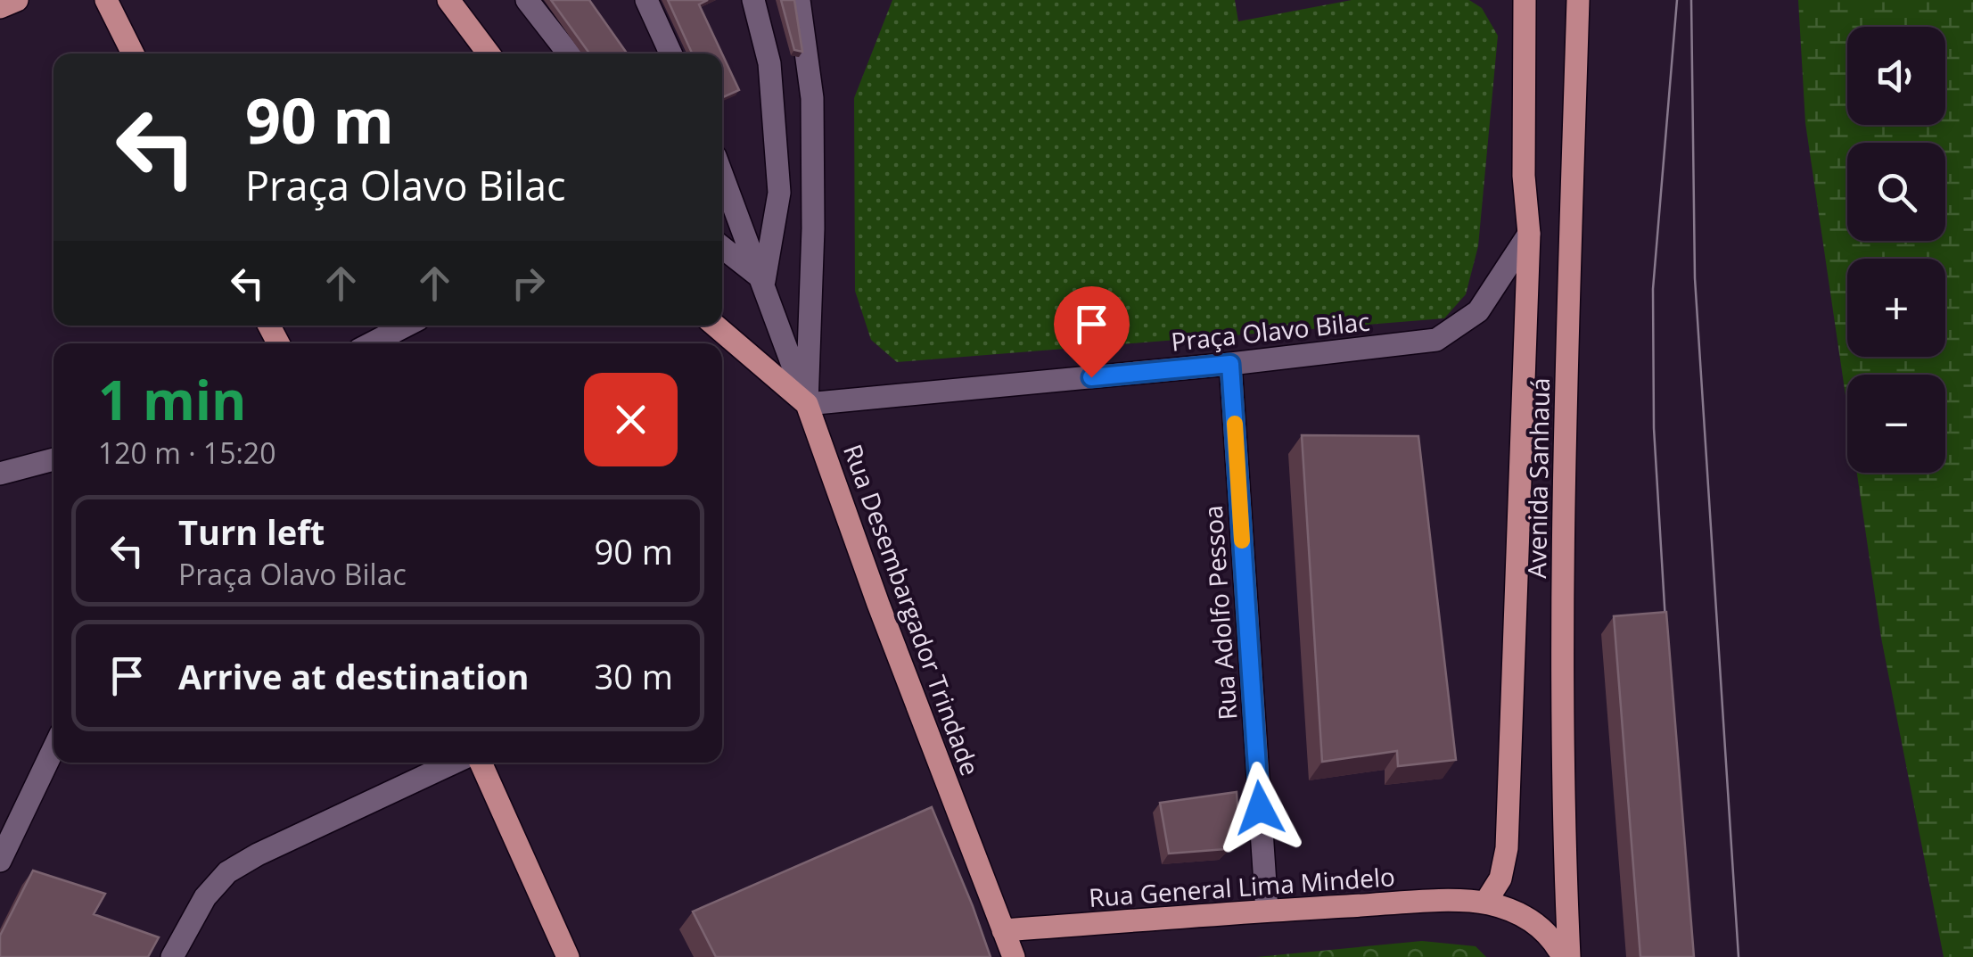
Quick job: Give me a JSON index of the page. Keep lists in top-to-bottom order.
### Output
{
  "streets": {
    "main road": ["Avenida Sanhauá", "Rua Desembargador Trindade", "Rua General Lima Mindelo"],
    "street": ["Praça Olavo Bilac", "Rua Adolfo Pessoa"]
  },
  "crossings": [
    ["Praça Olavo Bilac", "Avenida Sanhauá"],
    ["Praça Olavo Bilac", "Rua Desembargador Trindade"],
    ["Praça Olavo Bilac", "Rua Adolfo Pessoa"],
    ["Avenida Sanhauá", "Rua General Lima Mindelo"],
    ["Rua Desembargador Trindade", "Rua General Lima Mindelo"],
    ["Rua Adolfo Pessoa", "Rua General Lima Mindelo"]
  ],
  "page": {
    "map_buttons": ["+", "−"],
    "turn": ["90 m", "Praça Olavo Bilac"],
    "heading": ["1 min", "120 m · 15:20"],
    "list": [
      {
        "name": "Turn left",
        "note": "Praça Olavo Bilac",
        "value": "90 m"
      },
      {
        "name": "Arrive at destination",
        "value": "30 m"
      }
    ]
  }
}
